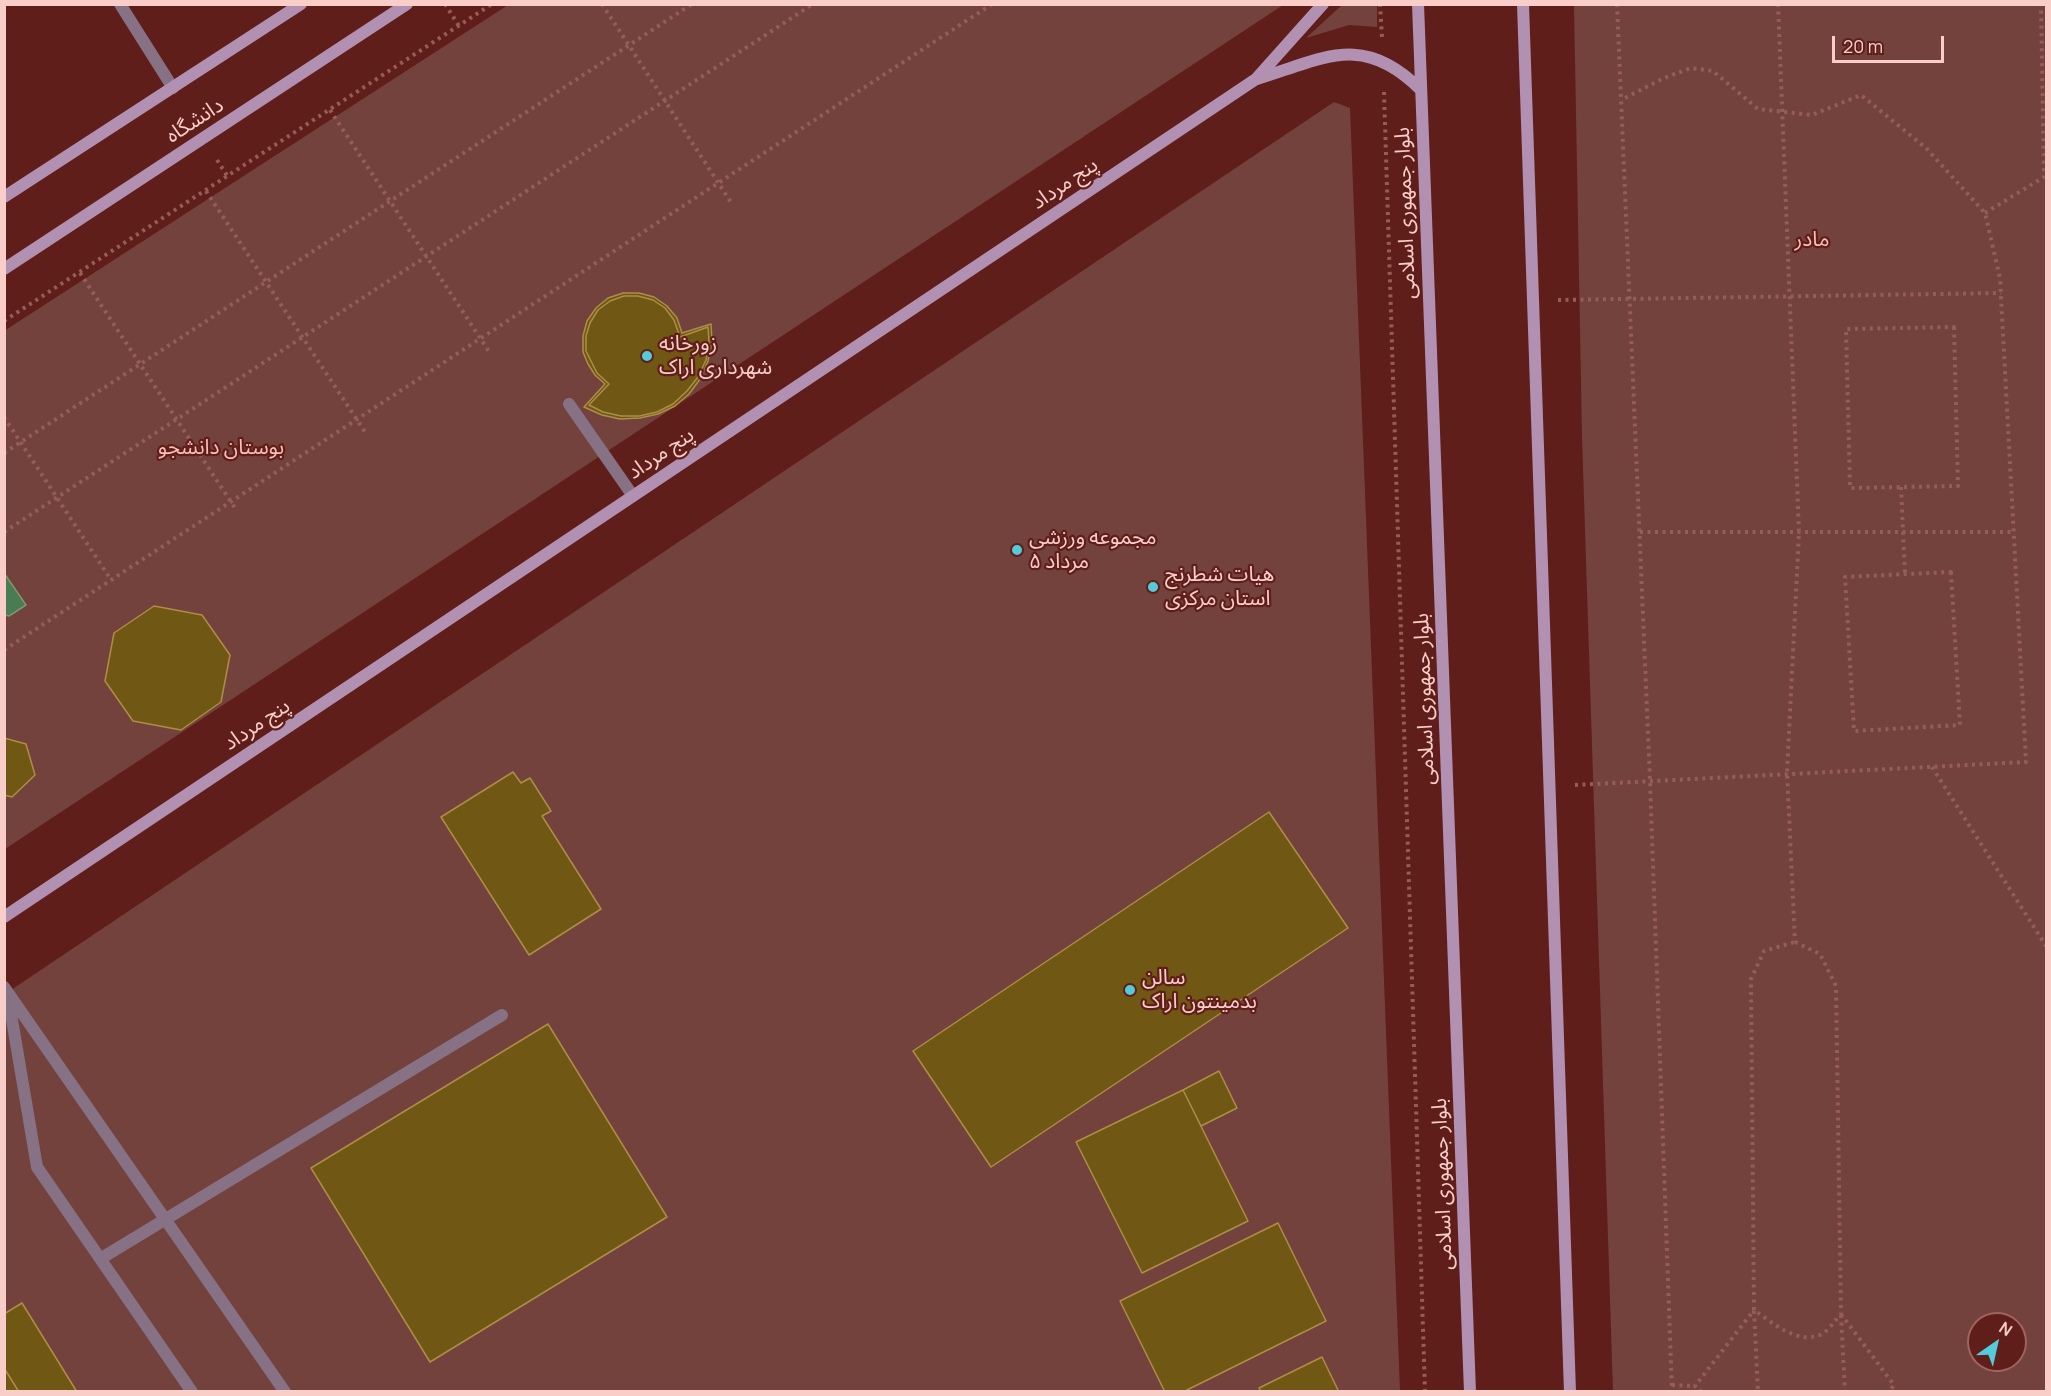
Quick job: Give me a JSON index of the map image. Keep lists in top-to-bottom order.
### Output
{
  "streets": {
    "main road": ["دانشگاه", "پنج مرداد", "بلوار جمهوری اسلامی"]
  },
  "parks": ["مادر", "بوستان دانشجو"],
  "places": [
    "زورخانه شهرداری اراک",
    "مجموعه ورزشی ۵ مرداد",
    "هیات شطرنج استان مرکزی",
    "سالن بدمینتون اراک"
  ],
  "scale_bar": "20 m",
  "north": "top right"
}
